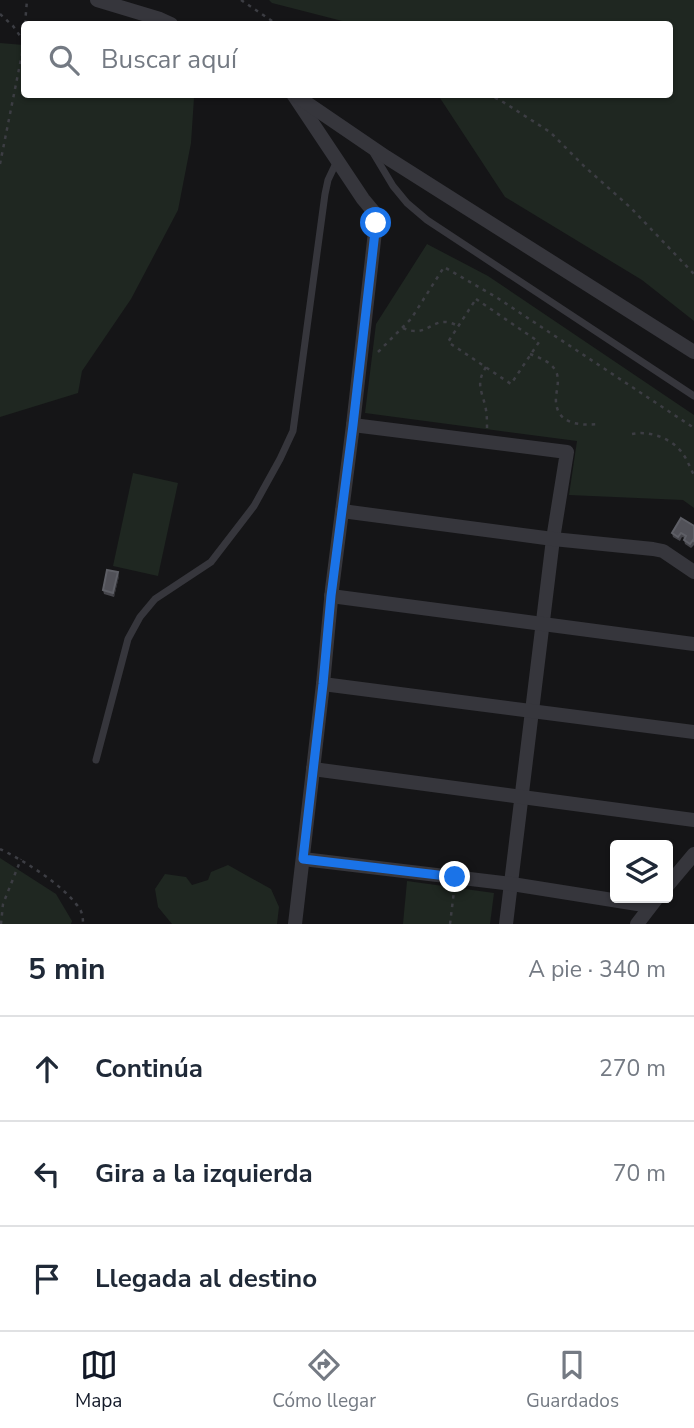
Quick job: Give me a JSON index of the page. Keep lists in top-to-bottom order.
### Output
{
  "page": {
    "search": "Buscar aquí",
    "heading": ["5 min", "A pie · 340 m"],
    "list": [
      ["Continúa", "270 m"],
      ["Gira a la izquierda", "70 m"],
      "Llegada al destino"
    ],
    "nav": ["Mapa", "Cómo llegar", "Guardados"]
  }
}
